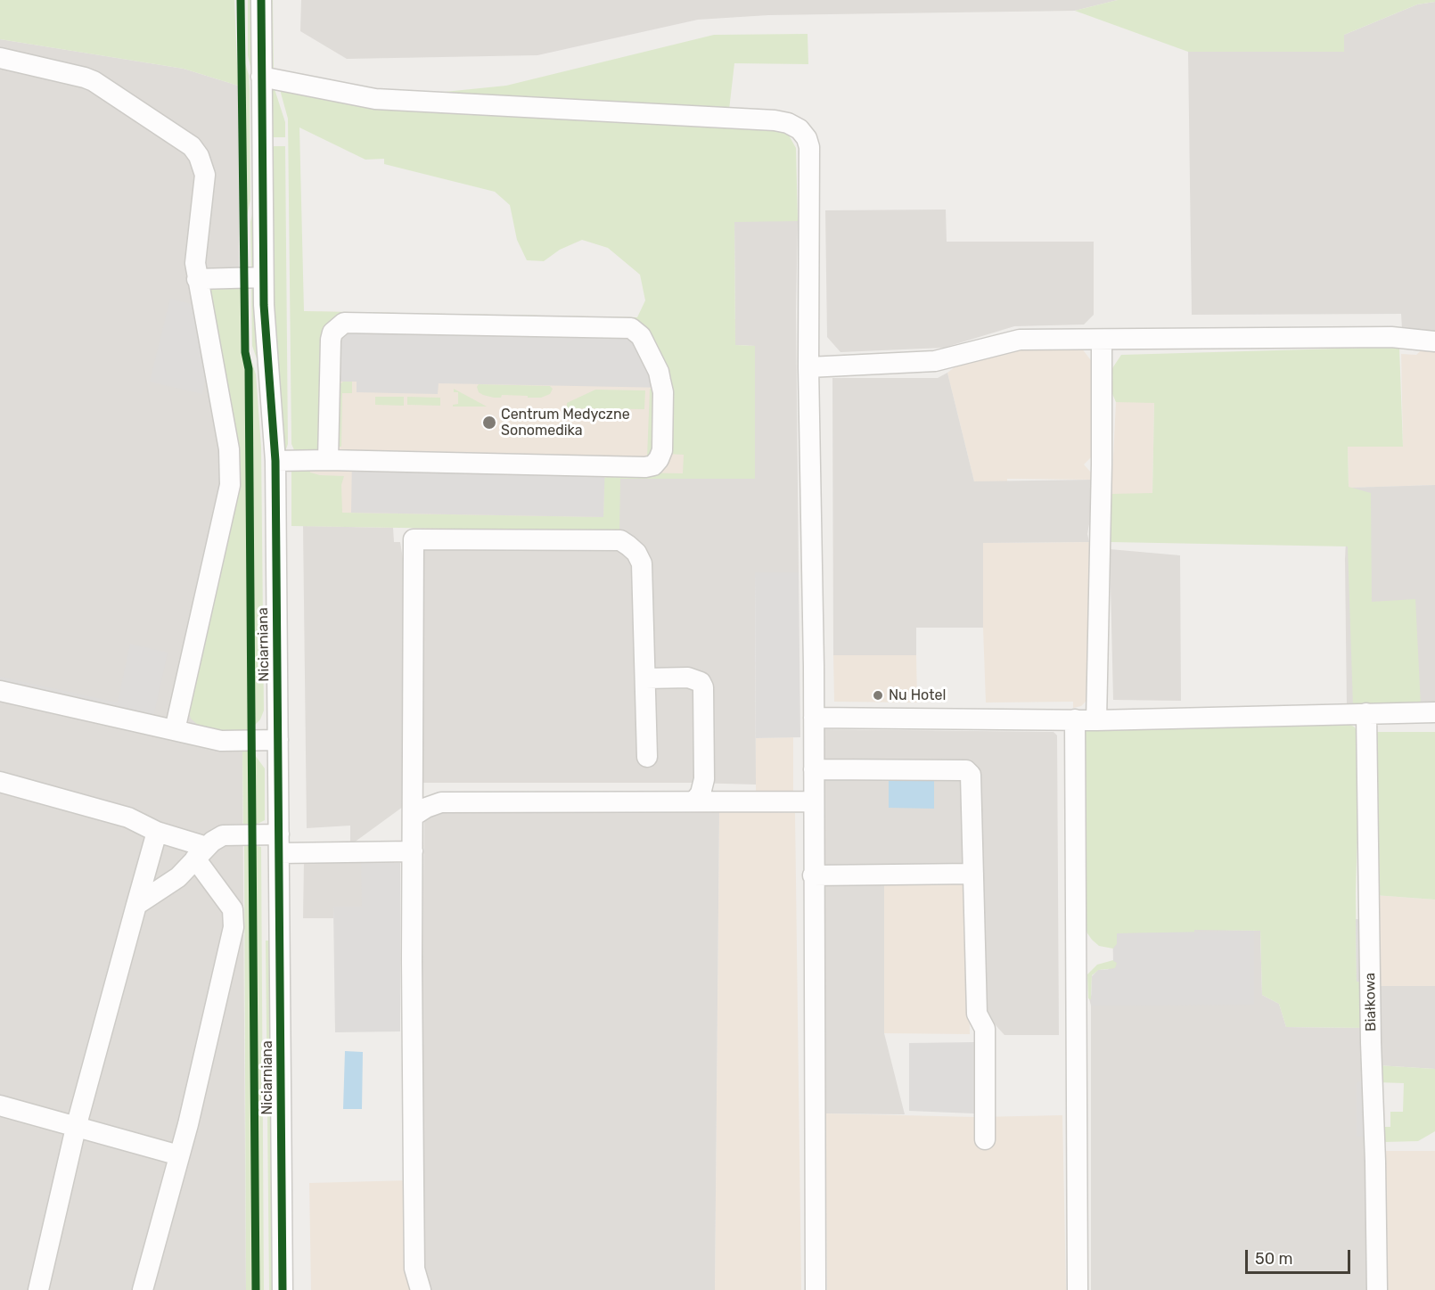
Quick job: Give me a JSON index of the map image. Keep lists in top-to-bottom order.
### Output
{
  "streets": {
    "street": ["Niciarniana", "Białkowa"]
  },
  "places": ["Centrum Medyczne Sonomedika", "Nu Hotel"],
  "scale_bar": "50 m"
}
